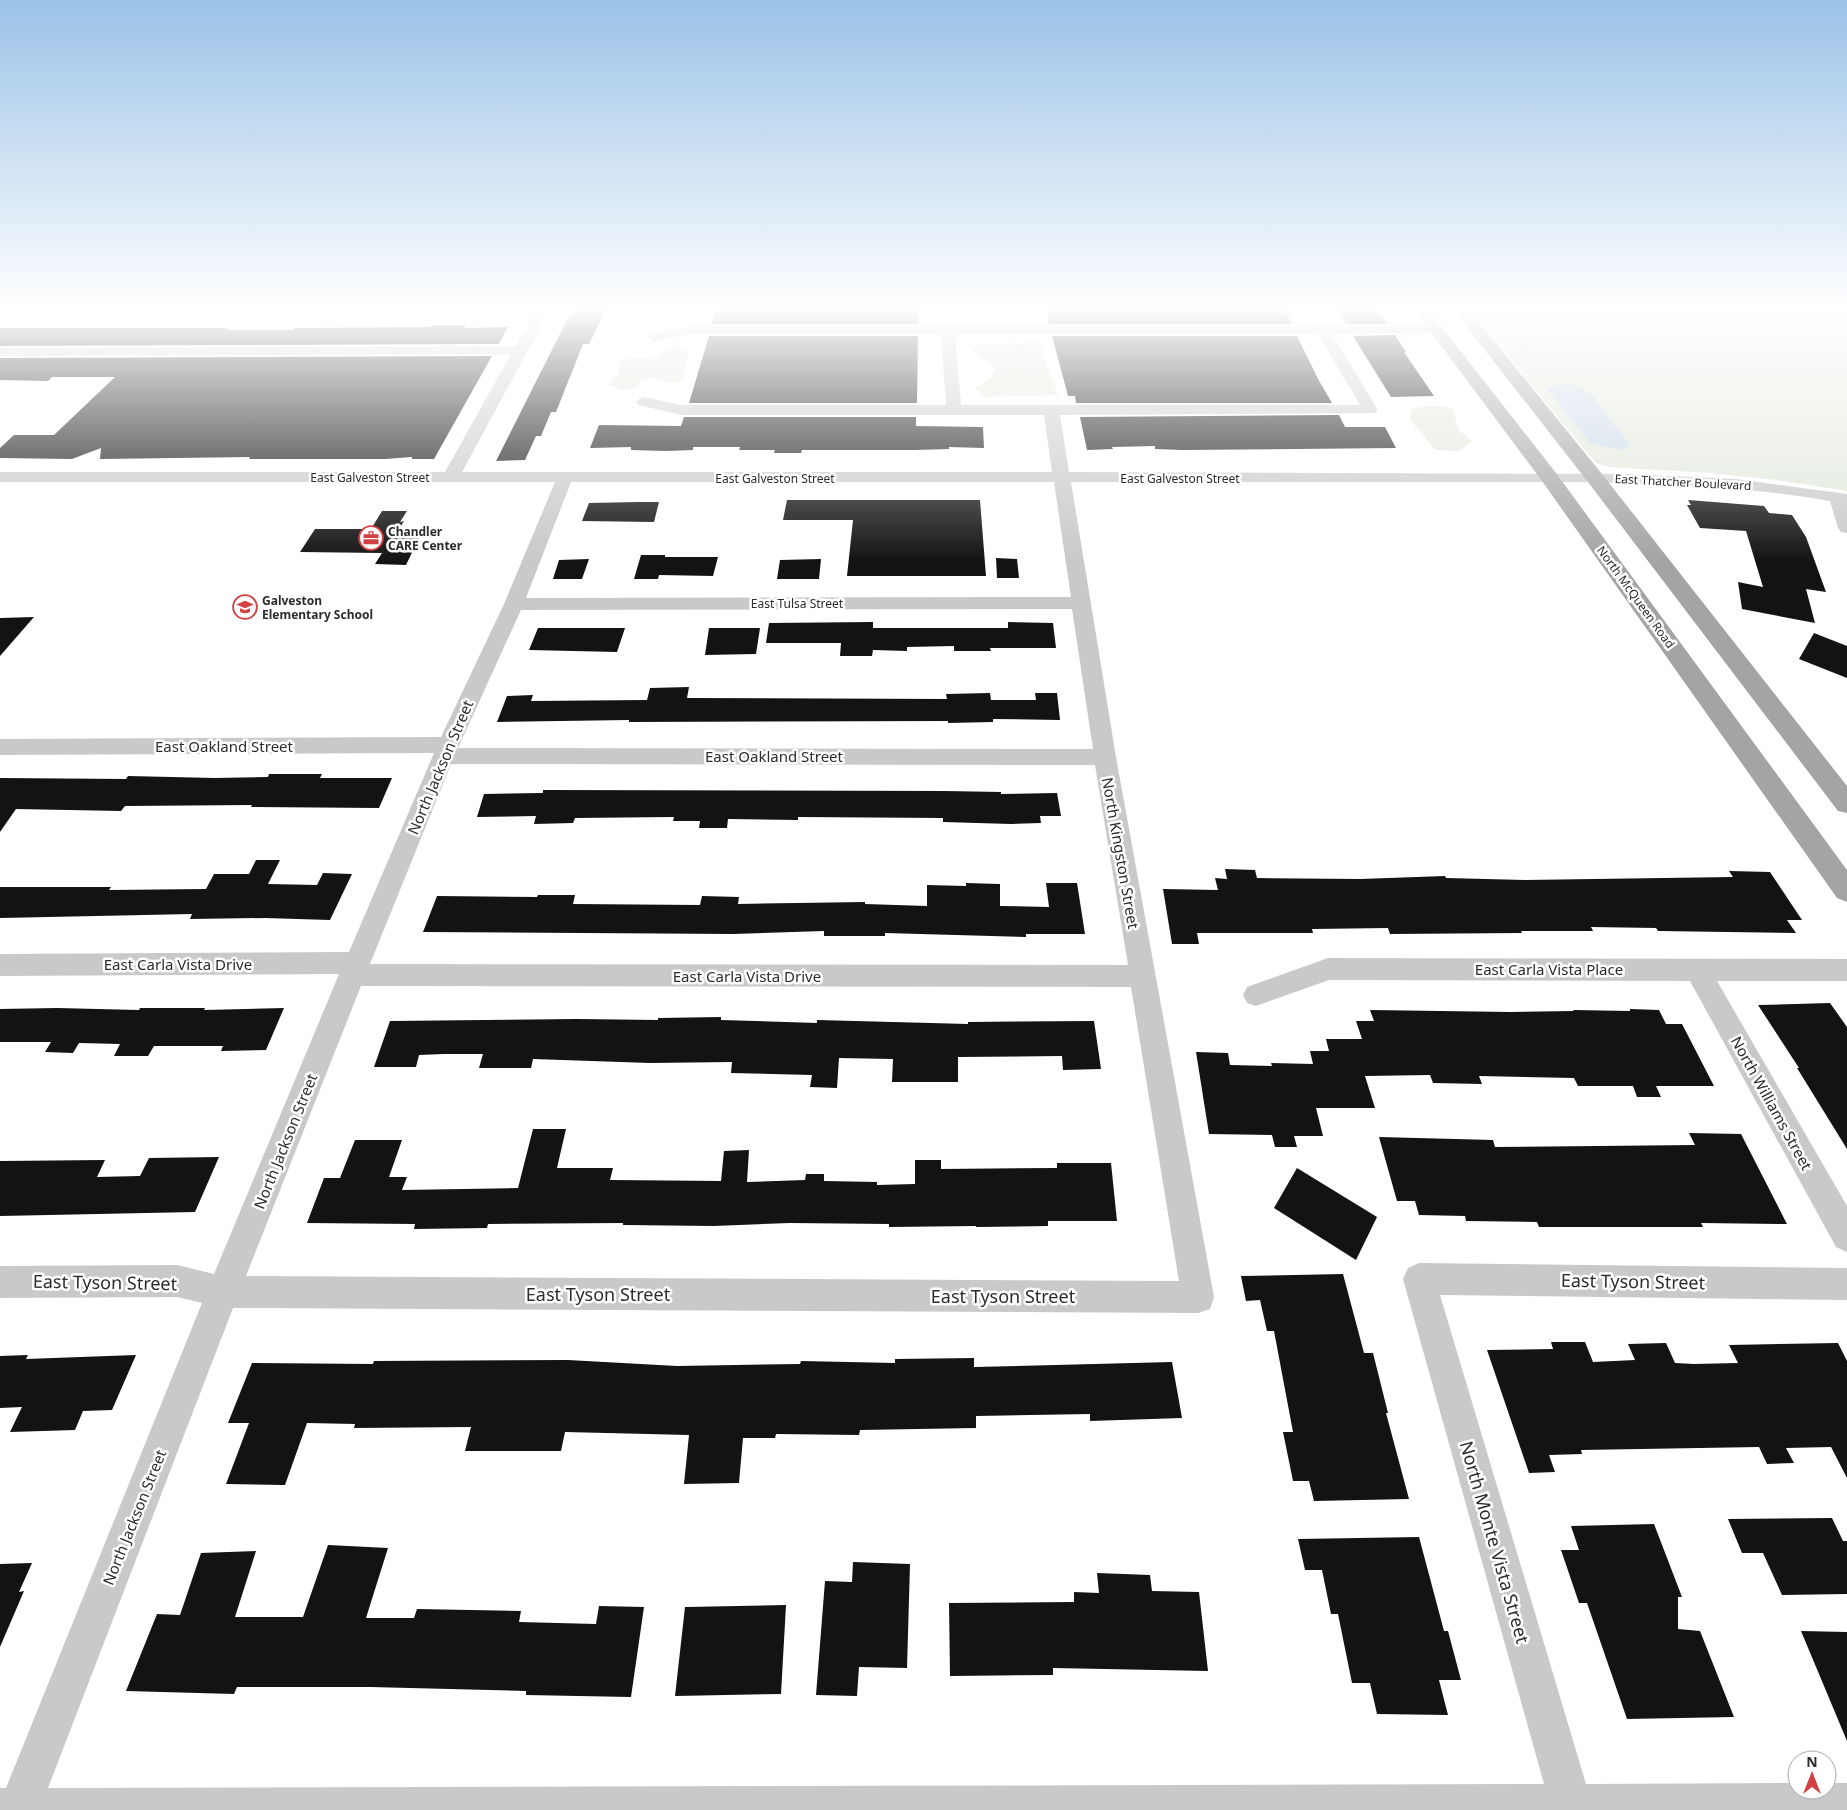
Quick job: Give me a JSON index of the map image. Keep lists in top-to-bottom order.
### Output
{
  "streets": {
    "main road": ["North McQueen Road"],
    "street": [
      "East Galveston Street",
      "East Thatcher Boulevard",
      "East Tulsa Street",
      "East Oakland Street",
      "North Jackson Street",
      "North Kingston Street",
      "East Carla Vista Drive",
      "East Carla Vista Place",
      "North Williams Street",
      "East Tyson Street",
      "North Monte Vista Street"
    ]
  },
  "crossings": [
    ["East Galveston Street", "East Thatcher Boulevard"],
    ["East Galveston Street", "North McQueen Road"],
    ["East Galveston Street", "North Jackson Street"],
    ["East Galveston Street", "North Kingston Street"],
    ["East Thatcher Boulevard", "North McQueen Road"],
    ["East Tulsa Street", "North Jackson Street"],
    ["East Tulsa Street", "North Kingston Street"],
    ["East Oakland Street", "North Jackson Street"],
    ["East Oakland Street", "North Kingston Street"],
    ["North Jackson Street", "East Carla Vista Drive"],
    ["North Jackson Street", "East Tyson Street"],
    ["North Kingston Street", "East Carla Vista Drive"],
    ["North Kingston Street", "East Tyson Street"],
    ["East Carla Vista Place", "North Williams Street"],
    ["East Tyson Street", "North Monte Vista Street"]
  ],
  "places": {
    "office": ["Chandler CARE Center"],
    "school or university": ["Galveston Elementary School"]
  },
  "north": "top"
}
